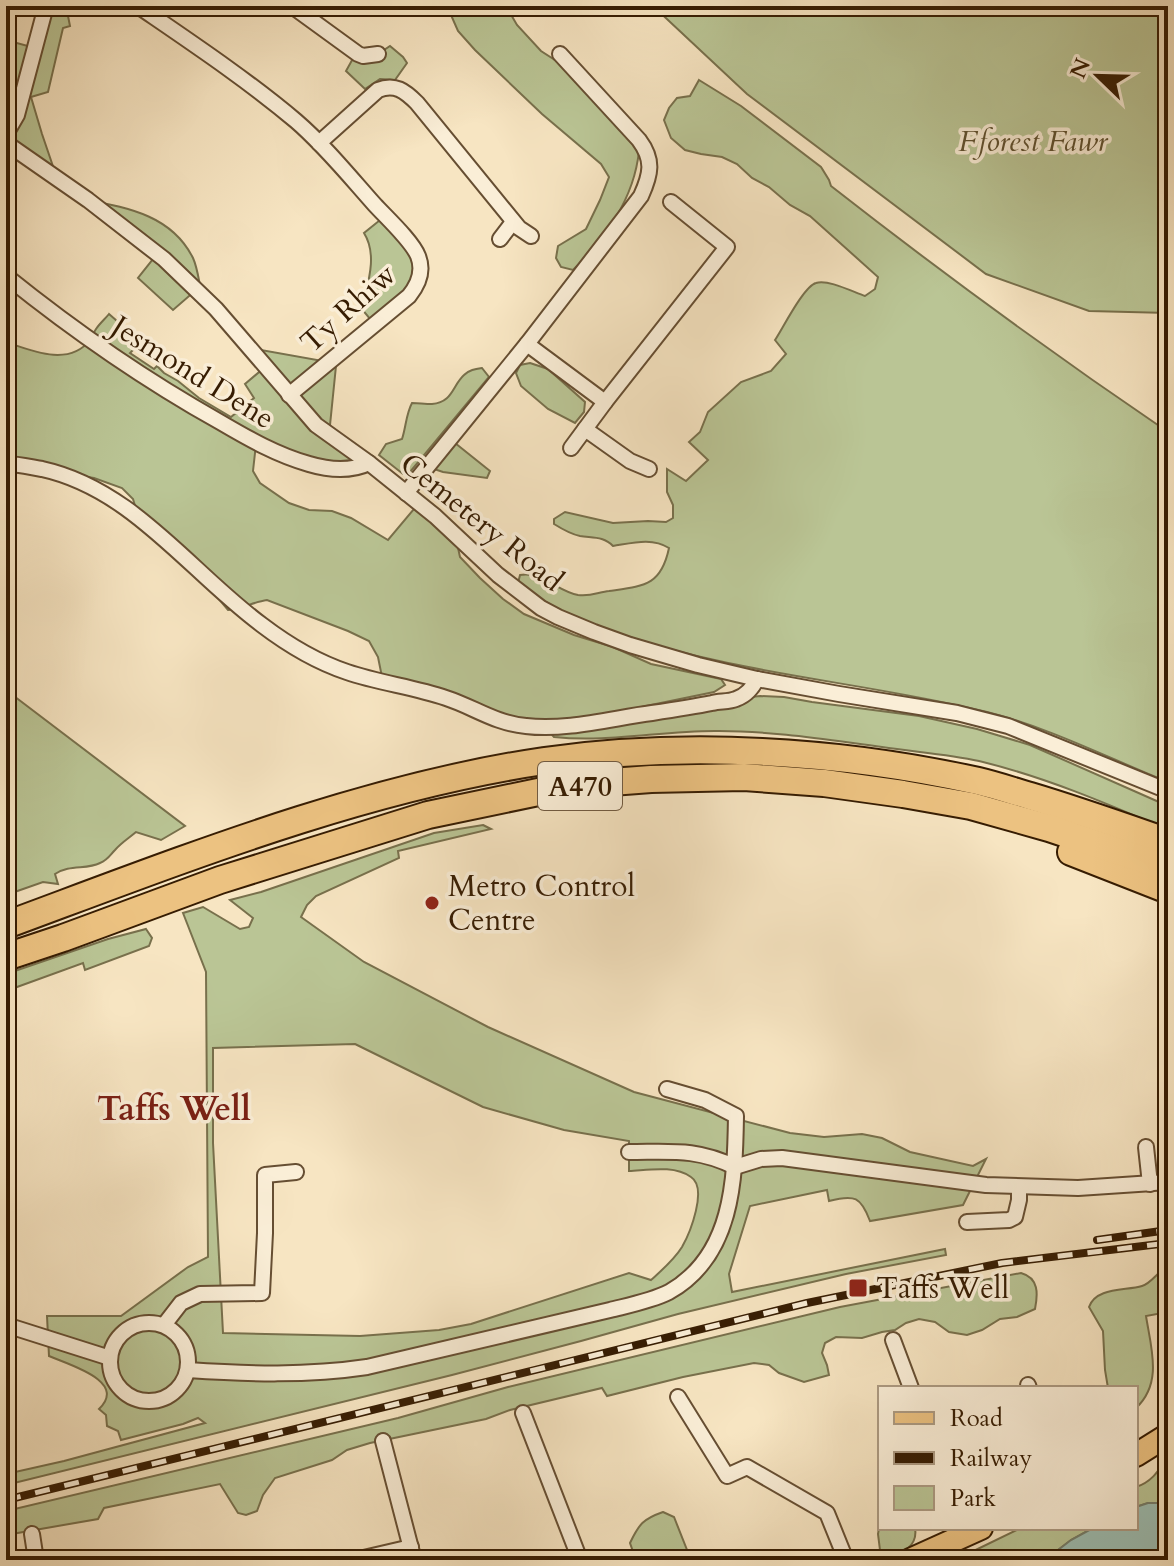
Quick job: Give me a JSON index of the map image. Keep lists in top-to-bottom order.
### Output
{
  "streets": {
    "highway": ["A470"],
    "street": ["Ty Rhiw", "Jesmond Dene", "Cemetery Road"]
  },
  "crossings": [
    ["Ty Rhiw", "Cemetery Road"],
    ["Jesmond Dene", "Cemetery Road"]
  ],
  "districts": ["Taffs Well"],
  "parks": ["Fforest Fawr"],
  "places": {
    "other": ["Metro Control Centre"],
    "transit": ["Taffs Well"]
  },
  "legend": ["Road", "Railway", "Park"],
  "north": "top left"
}
